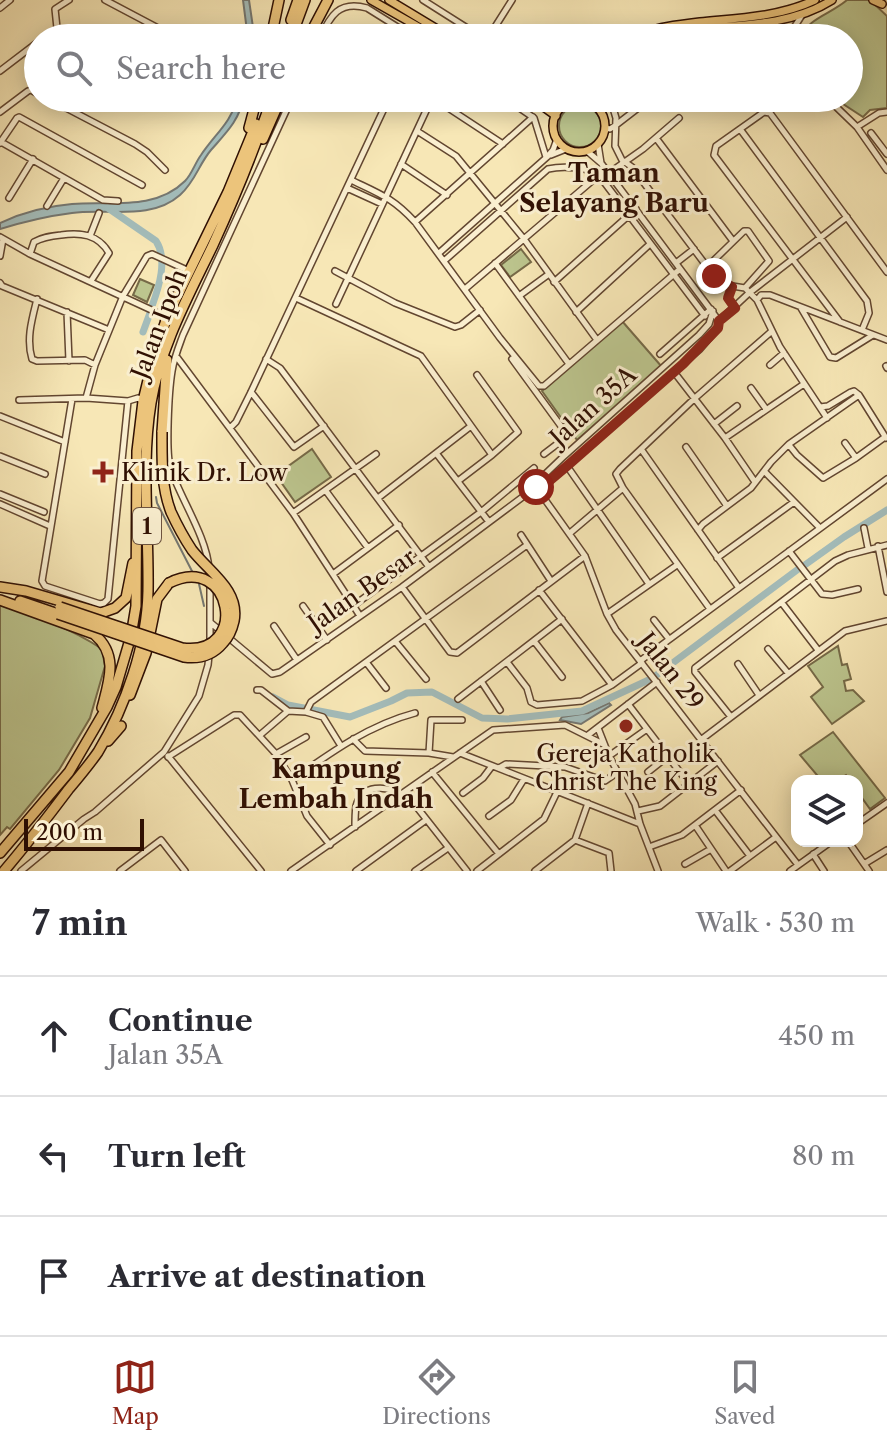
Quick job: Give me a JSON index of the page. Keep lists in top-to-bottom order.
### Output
{
  "streets": {
    "highway": ["Jalan Ipoh", "1"],
    "street": ["Jalan 35A", "Jalan Besar", "Jalan 29"]
  },
  "crossings": [
    ["Jalan 35A", "Jalan Besar"],
    ["Jalan 35A", "Jalan 29"],
    ["Jalan Besar", "Jalan 29"]
  ],
  "districts": ["Taman Selayang Baru", "Kampung Lembah Indah"],
  "places": {
    "health": ["Klinik Dr. Low"],
    "other": ["Gereja Katholik Christ The King"]
  },
  "scale_bar": "200 m",
  "page": {
    "search": "Search here",
    "scale": "200 m",
    "heading": ["7 min", "Walk · 530 m"],
    "list": [
      ["Continue", "Jalan 35A", "450 m"],
      ["Turn left", "80 m"],
      "Arrive at destination"
    ],
    "nav": ["Map", "Directions", "Saved"]
  }
}
